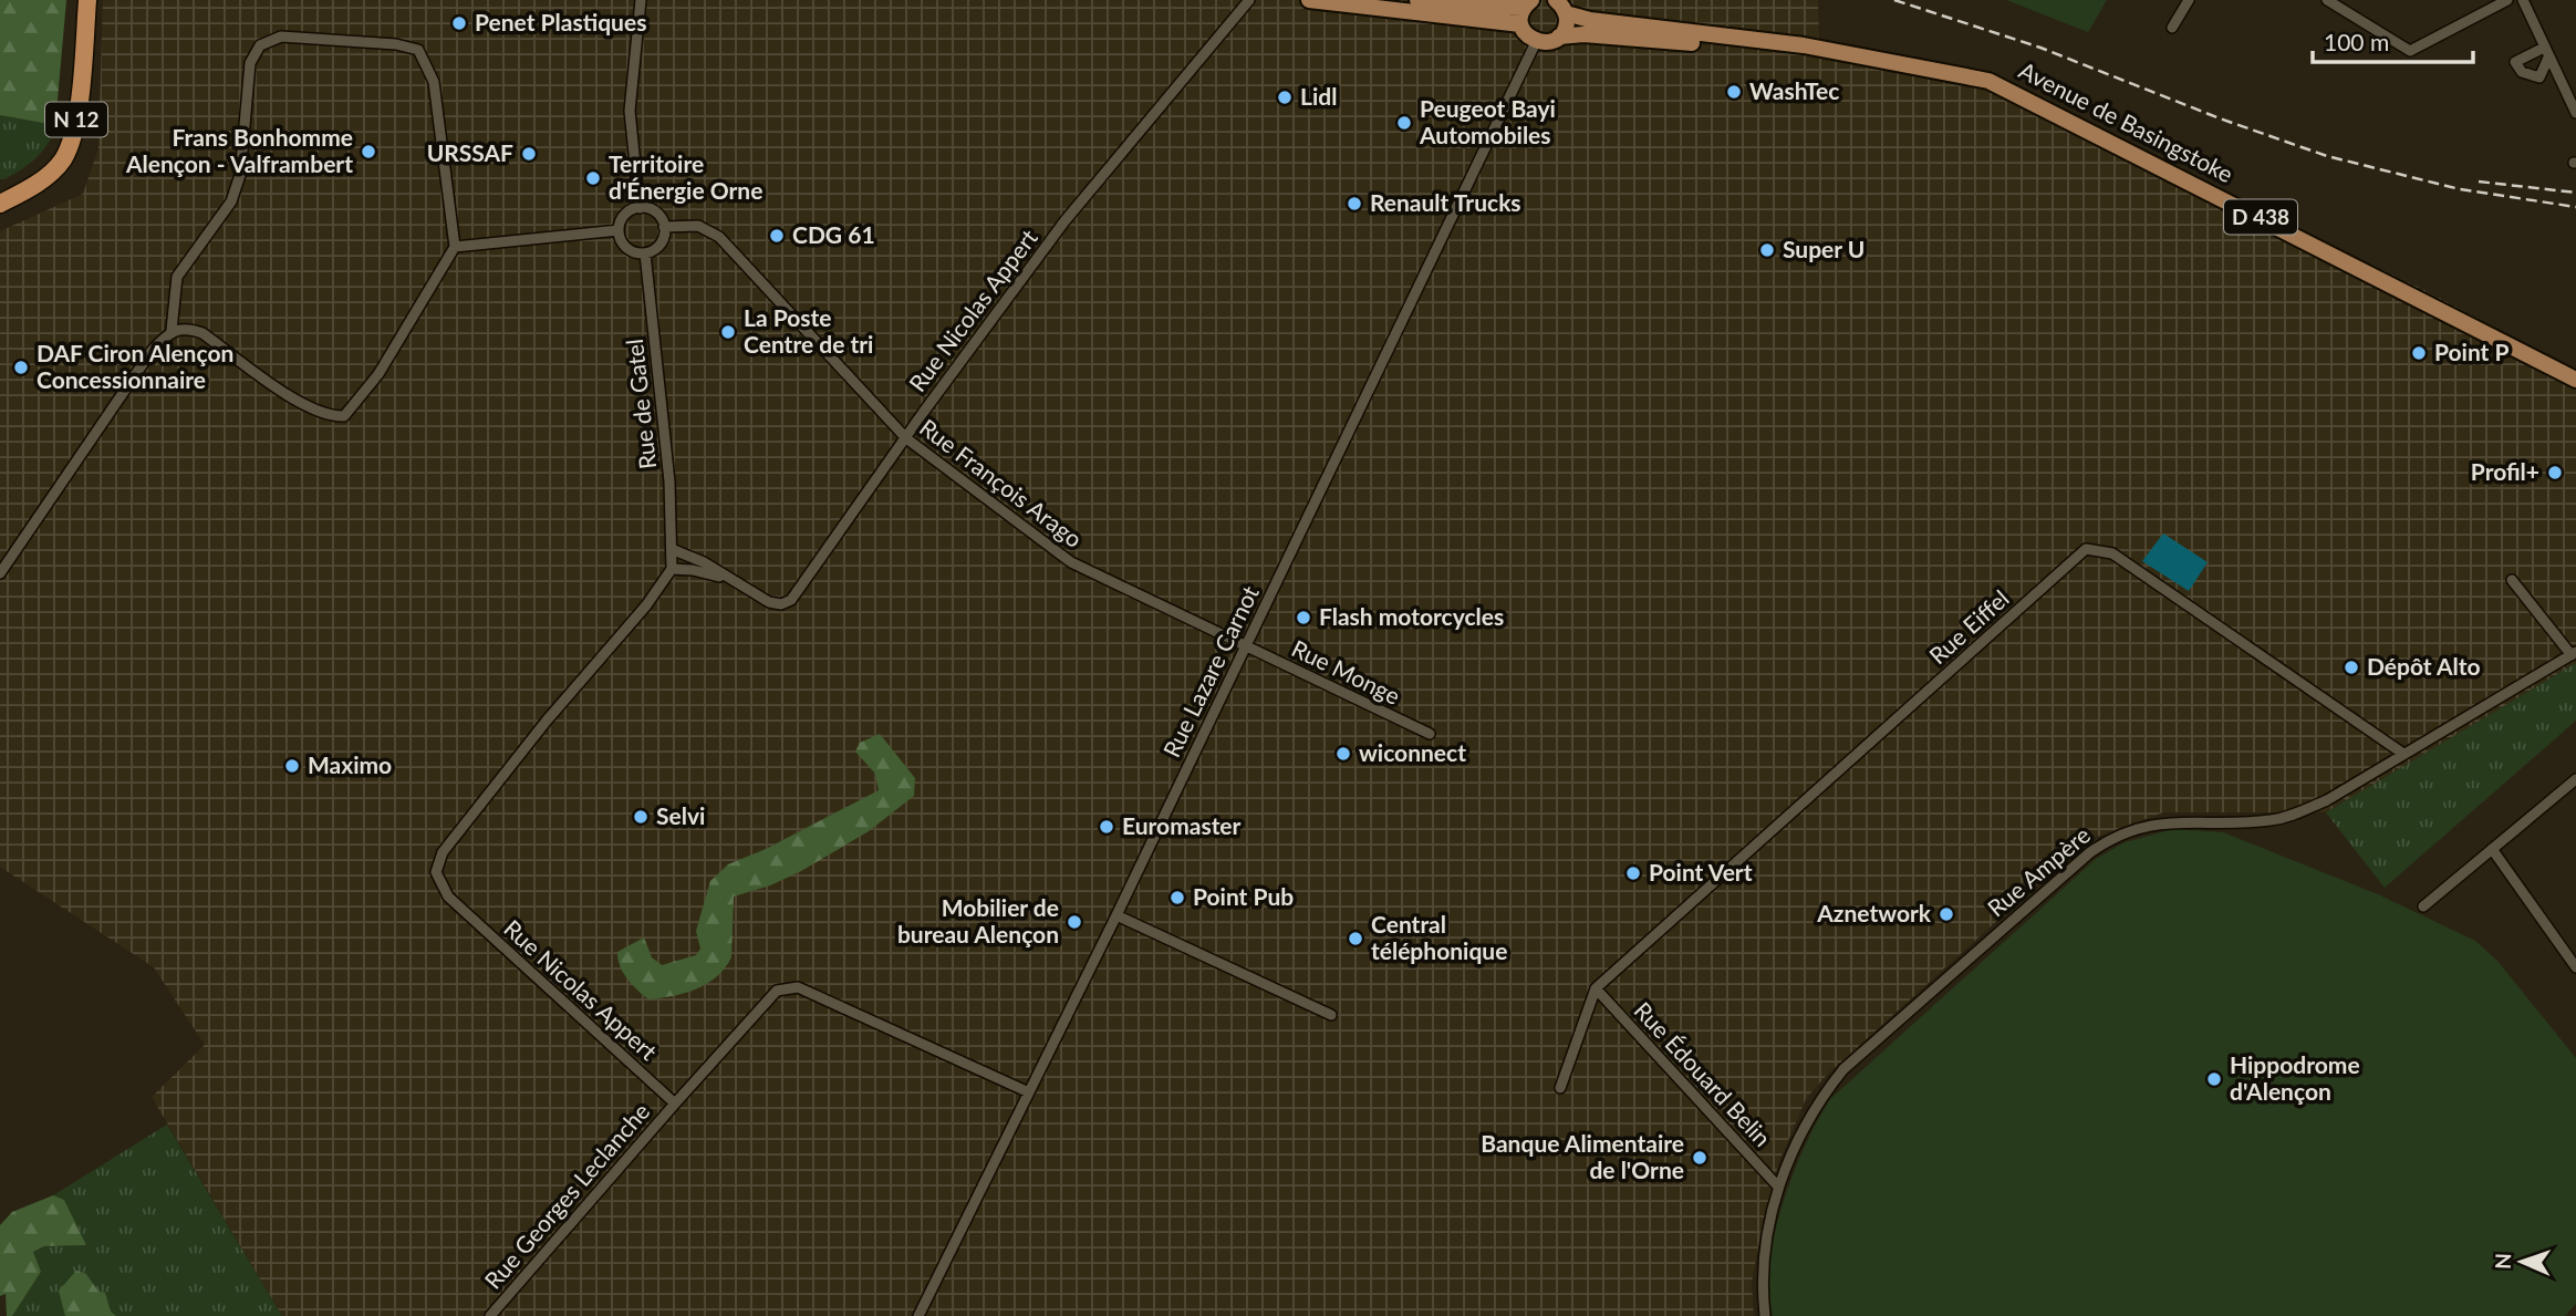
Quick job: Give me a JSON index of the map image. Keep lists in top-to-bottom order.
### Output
{
  "streets": {
    "highway": ["N 12"],
    "main road": ["Avenue de Basingstoke", "D 438"],
    "street": [
      "Rue Nicolas Appert",
      "Rue de Gatel",
      "Rue François Arago",
      "Rue Eiffel",
      "Rue Lazare Carnot",
      "Rue Monge",
      "Rue Ampère",
      "Rue Édouard Belin",
      "Rue Georges Leclanche"
    ]
  },
  "crossings": [
    ["Avenue de Basingstoke", "Rue Lazare Carnot"],
    ["Rue Nicolas Appert", "Rue de Gatel"],
    ["Rue Nicolas Appert", "Rue François Arago"],
    ["Rue Nicolas Appert", "Rue Georges Leclanche"],
    ["Rue de Gatel", "Rue François Arago"],
    ["Rue François Arago", "Rue Lazare Carnot"],
    ["Rue François Arago", "Rue Monge"],
    ["Rue Eiffel", "Rue Ampère"],
    ["Rue Eiffel", "Rue Édouard Belin"],
    ["Rue Lazare Carnot", "Rue Monge"],
    ["Rue Ampère", "Rue Édouard Belin"]
  ],
  "places": [
    "Penet Plastiques",
    "WashTec",
    "Lidl",
    "Peugeot Bayi Automobiles",
    "Frans Bonhomme Alençon - Valframbert",
    "URSSAF",
    "Territoire d'Énergie Orne",
    "Renault Trucks",
    "CDG 61",
    "Super U",
    "La Poste Centre de tri",
    "Point P",
    "DAF Ciron Alençon Concessionnaire",
    "Profil+",
    "Flash motorcycles",
    "Dépôt Alto",
    "wiconnect",
    "Maximo",
    "Selvi",
    "Euromaster",
    "Point Vert",
    "Point Pub",
    "Aznetwork",
    "Mobilier de bureau Alençon",
    "Central téléphonique",
    "Hippodrome d'Alençon",
    "Banque Alimentaire de l'Orne"
  ],
  "scale_bar": "100 m",
  "north": "left"
}
